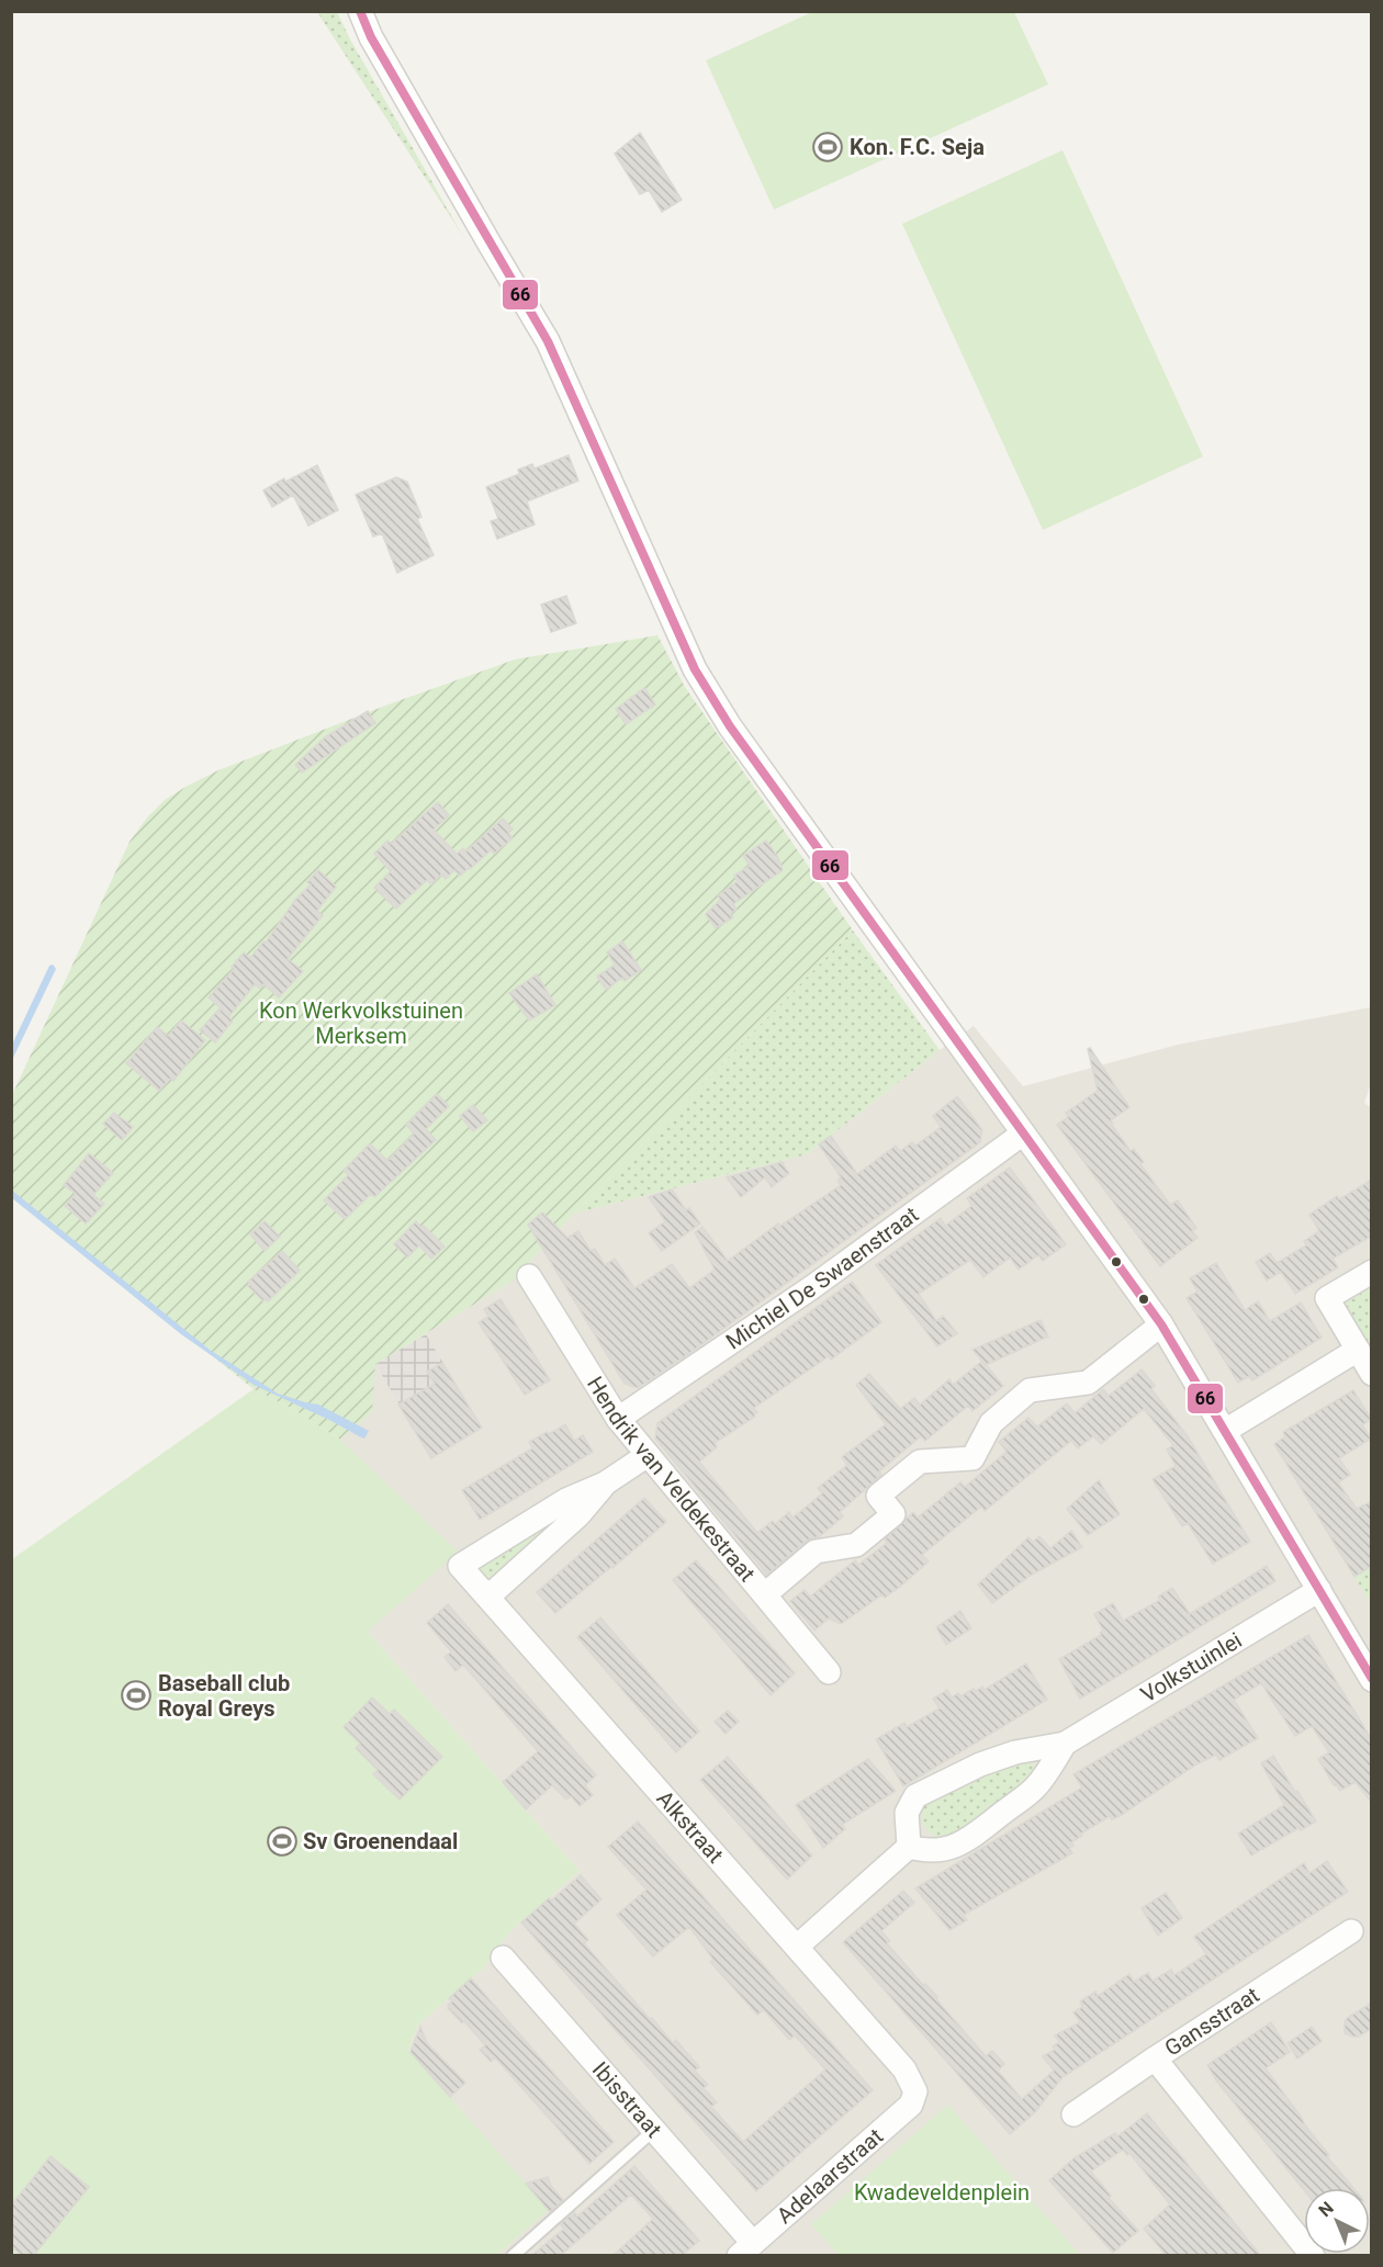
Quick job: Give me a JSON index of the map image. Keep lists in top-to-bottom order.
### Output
{
  "streets": {
    "street": [
      "Michiel De Swaenstraat",
      "Hendrik van Veldekestraat",
      "Volkstuinlei",
      "Alkstraat",
      "Gansstraat",
      "Ibisstraat",
      "Adelaarstraat"
    ]
  },
  "crossings": [
    ["Michiel De Swaenstraat", "Hendrik van Veldekestraat"],
    ["Alkstraat", "Adelaarstraat"],
    ["Ibisstraat", "Adelaarstraat"]
  ],
  "parks": ["Kon Werkvolkstuinen Merksem", "Kwadeveldenplein"],
  "places": {
    "sports": ["Kon. F.C. Seja", "Baseball club Royal Greys", "Sv Groenendaal"]
  },
  "lines": ["transit line 66"],
  "north": "top left"
}
